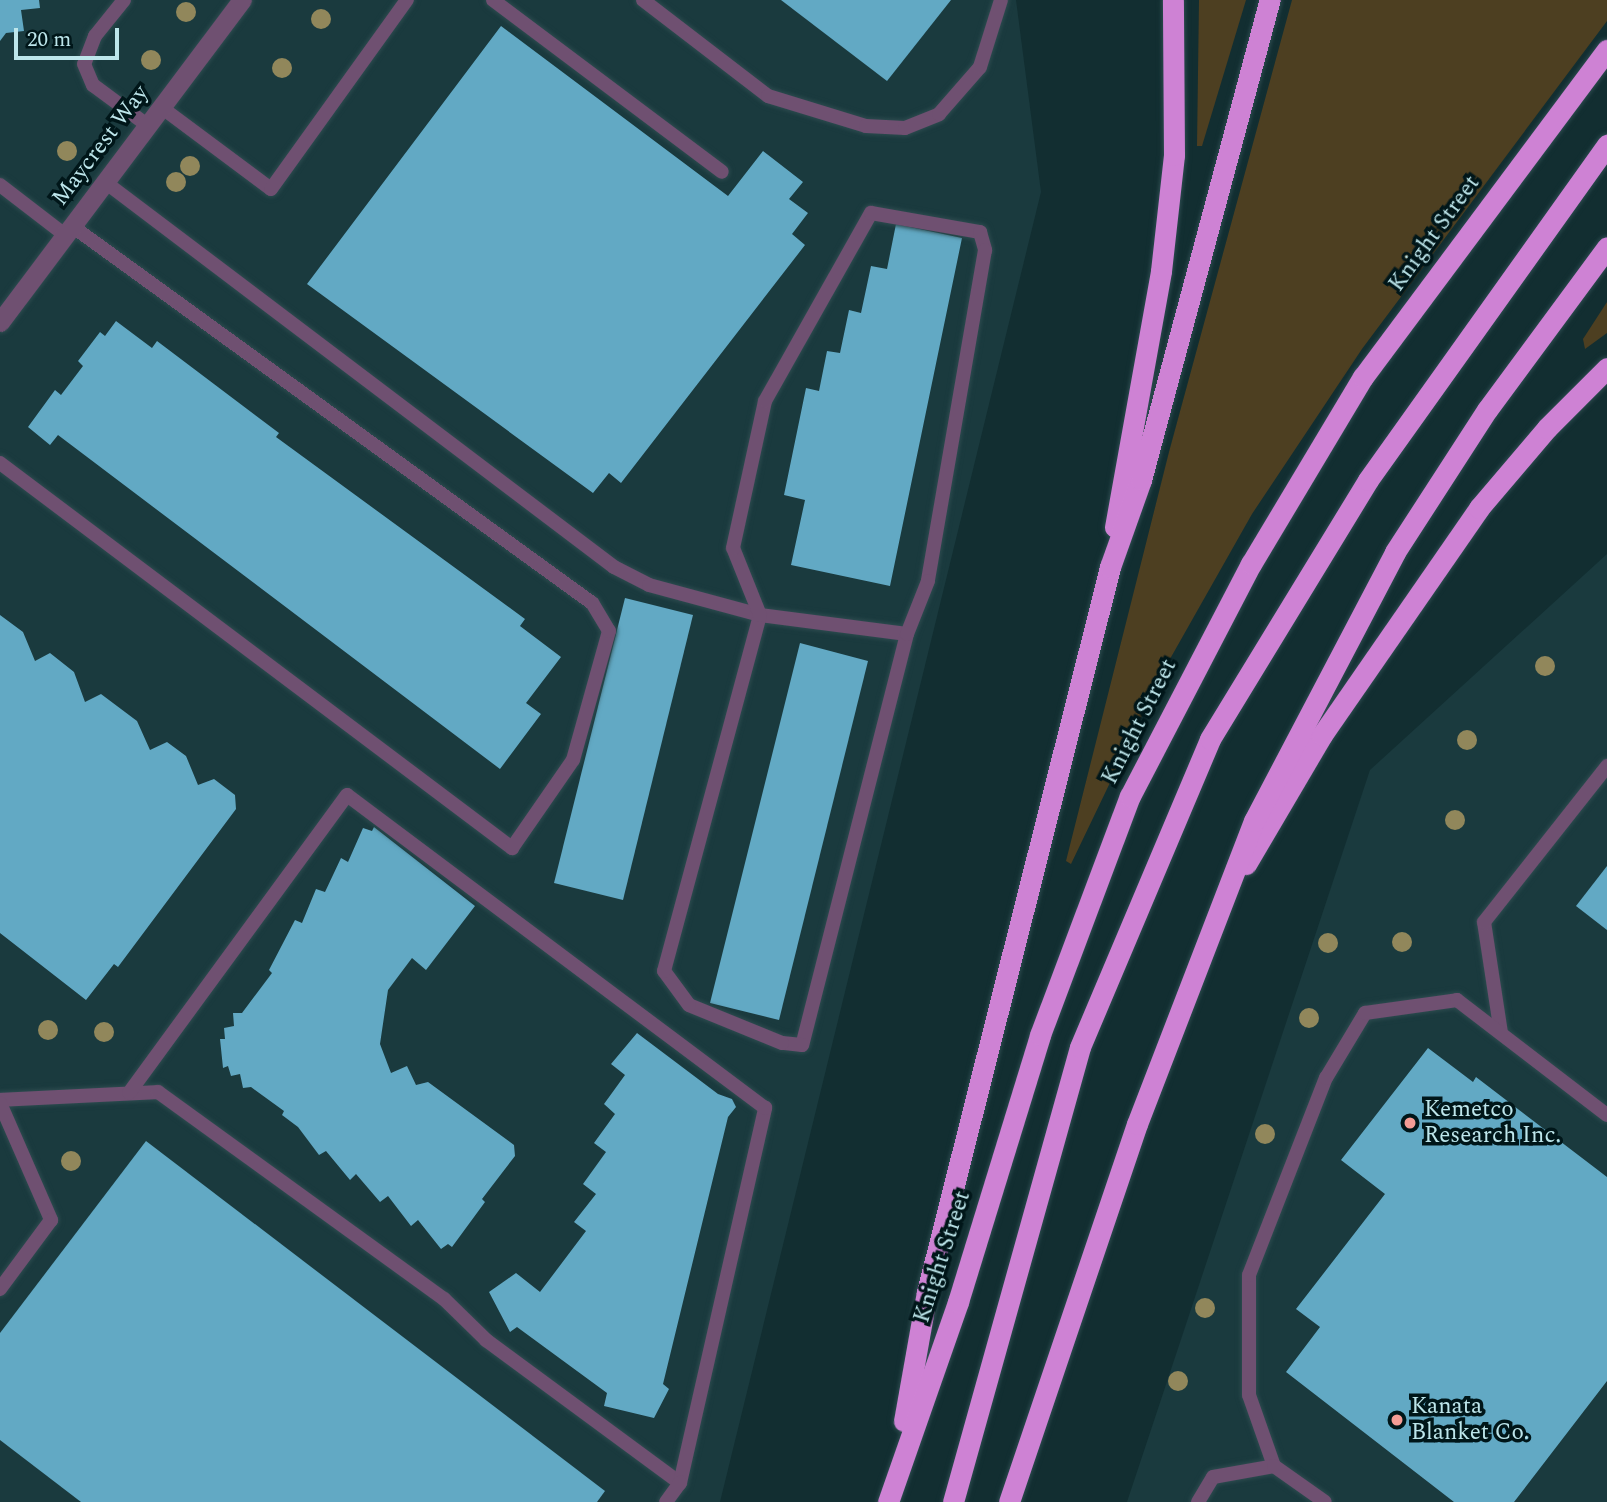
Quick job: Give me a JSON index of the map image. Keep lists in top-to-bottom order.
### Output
{
  "streets": {
    "highway": ["Knight Street"],
    "street": ["Maycrest Way"]
  },
  "places": ["Kemetco Research Inc.", "Kanata Blanket Co."],
  "scale_bar": "20 m"
}
